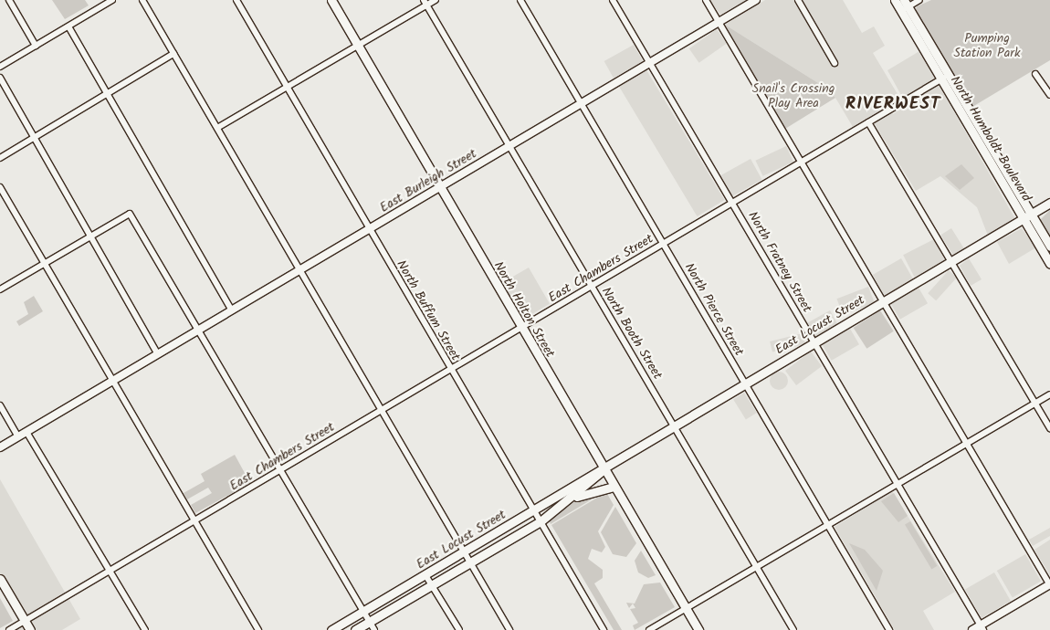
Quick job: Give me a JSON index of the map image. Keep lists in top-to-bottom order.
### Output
{
  "streets": {
    "main road": ["North Humboldt Boulevard", "North Holton Street", "East Locust Street"],
    "street": [
      "East Burleigh Street",
      "North Fratney Street",
      "East Chambers Street",
      "North Pierce Street",
      "North Buffum Street",
      "North Booth Street"
    ]
  },
  "crossings": [
    ["North Humboldt Boulevard", "East Chambers Street"],
    ["North Humboldt Boulevard", "East Locust Street"],
    ["East Burleigh Street", "North Fratney Street"],
    ["East Burleigh Street", "North Holton Street"],
    ["East Burleigh Street", "North Pierce Street"],
    ["East Burleigh Street", "North Buffum Street"],
    ["East Burleigh Street", "North Booth Street"],
    ["North Fratney Street", "East Chambers Street"],
    ["North Fratney Street", "East Locust Street"],
    ["East Chambers Street", "North Holton Street"],
    ["East Chambers Street", "North Pierce Street"],
    ["East Chambers Street", "North Buffum Street"],
    ["East Chambers Street", "North Booth Street"],
    ["North Holton Street", "East Locust Street"],
    ["North Pierce Street", "East Locust Street"],
    ["North Buffum Street", "East Locust Street"],
    ["East Locust Street", "North Booth Street"]
  ],
  "districts": ["RIVERWEST"],
  "parks": ["Pumping Station Park", "Snail's Crossing Play Area"]
}
